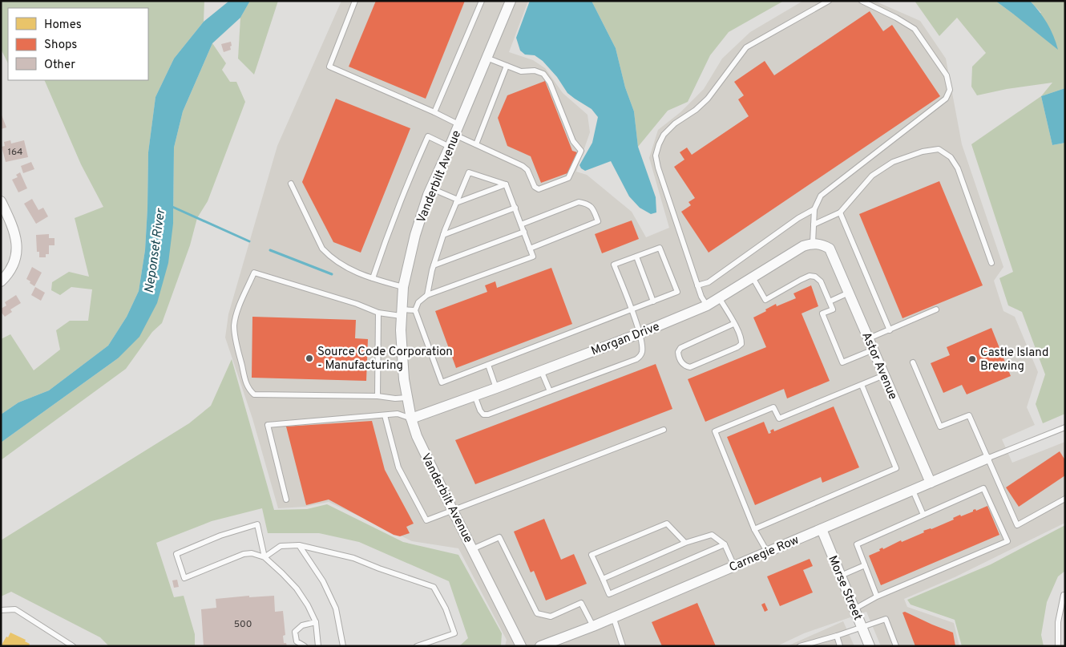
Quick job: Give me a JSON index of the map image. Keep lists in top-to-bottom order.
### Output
{
  "streets": {
    "street": [
      "Vanderbilt Avenue",
      "Morgan Drive",
      "Astor Avenue",
      "Carnegie Row",
      "Morse Street"
    ]
  },
  "crossings": [
    ["Vanderbilt Avenue", "Morgan Drive"],
    ["Morgan Drive", "Astor Avenue"],
    ["Astor Avenue", "Carnegie Row"],
    ["Carnegie Row", "Morse Street"]
  ],
  "water": ["Neponset River"],
  "places": ["Source Code Corporation - Manufacturing", "Castle Island Brewing"],
  "house_numbers": ["164", "500"],
  "legend": ["Homes", "Shops", "Other"]
}
